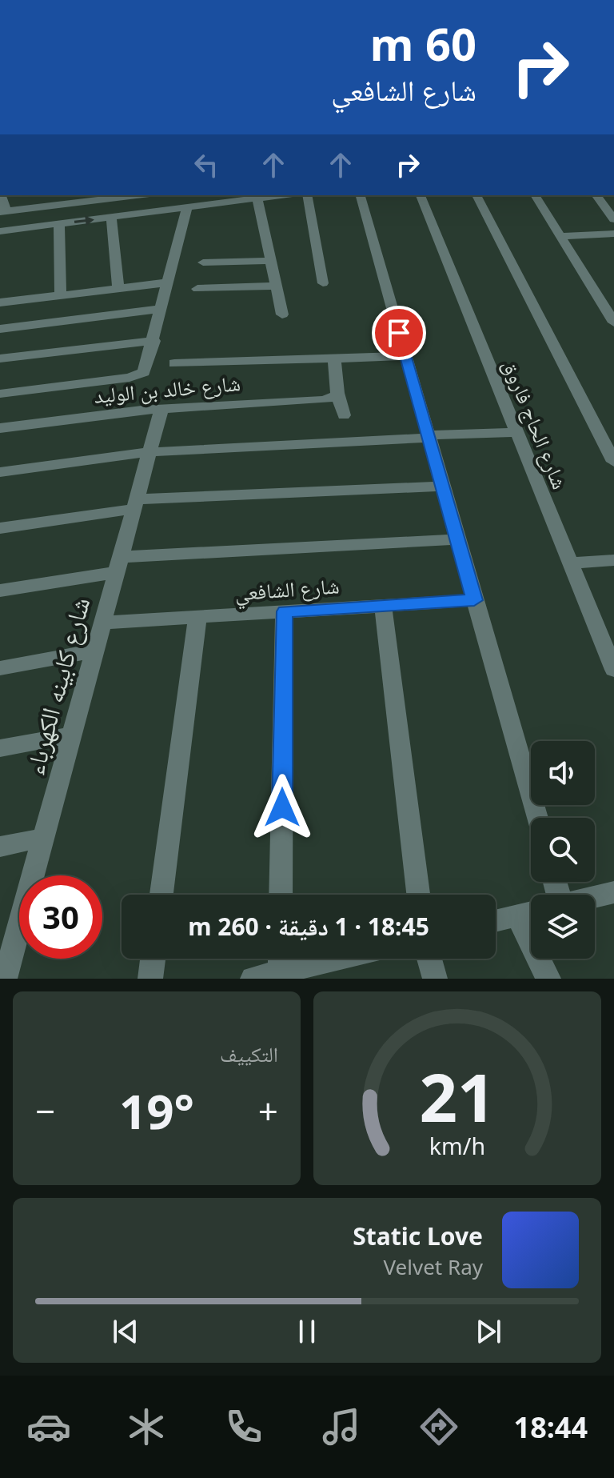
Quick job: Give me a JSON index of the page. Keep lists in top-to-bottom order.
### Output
{
  "streets": {
    "street": [
      "شارع خالد بن الوليد",
      "شارع الحاج فاروق",
      "شارع الشافعي",
      "شارع كابينه الكهرباء"
    ]
  },
  "crossings": [
    ["شارع خالد بن الوليد", "شارع كابينه الكهرباء"],
    ["شارع الشافعي", "شارع كابينه الكهرباء"]
  ],
  "page": {
    "turn": ["60 m", "شارع الشافعي"],
    "limit": "30",
    "trip": "18:45 · 1 دقيقة · 260 m",
    "tile": "التكييف",
    "heat": ["−", "19°", "+"],
    "song": ["Static Love", "Velvet Ray"],
    "tabs": "18:44",
    "gauge": ["21", "km/h"]
  }
}
